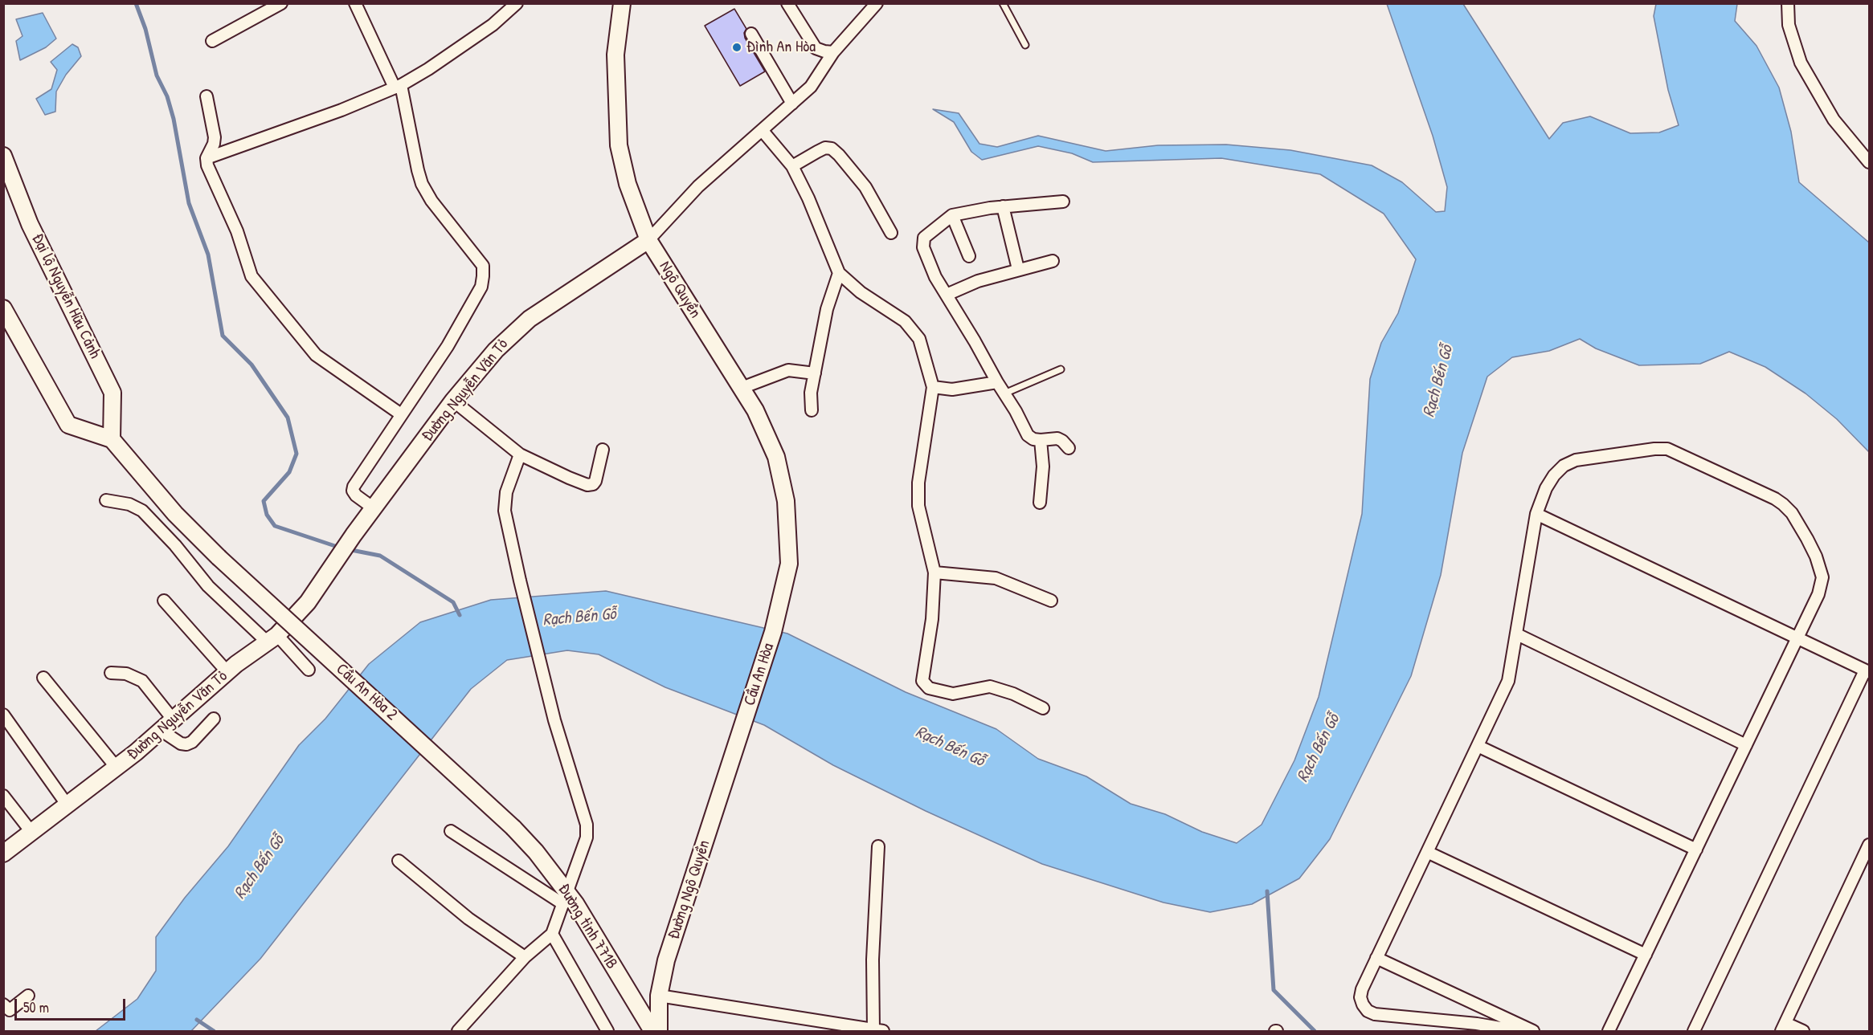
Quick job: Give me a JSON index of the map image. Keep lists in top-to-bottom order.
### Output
{
  "streets": {
    "street": [
      "Ngô Quyền",
      "Đại lộ Nguyễn Hữu Cảnh",
      "Đường Nguyễn Văn Tỏ",
      "Cầu An Hòa",
      "Cầu An Hòa 2",
      "Đường Ngô Quyền",
      "Đường tỉnh 771B"
    ]
  },
  "crossings": [
    ["Ngô Quyền", "Đường Nguyễn Văn Tỏ"],
    ["Ngô Quyền", "Cầu An Hòa"],
    ["Đại lộ Nguyễn Hữu Cảnh", "Cầu An Hòa 2"],
    ["Cầu An Hòa", "Đường Ngô Quyền"],
    ["Cầu An Hòa 2", "Đường tỉnh 771B"]
  ],
  "water": ["Rạch Bến Gỗ"],
  "places": ["Đình An Hòa"],
  "scale_bar": "50 m"
}
